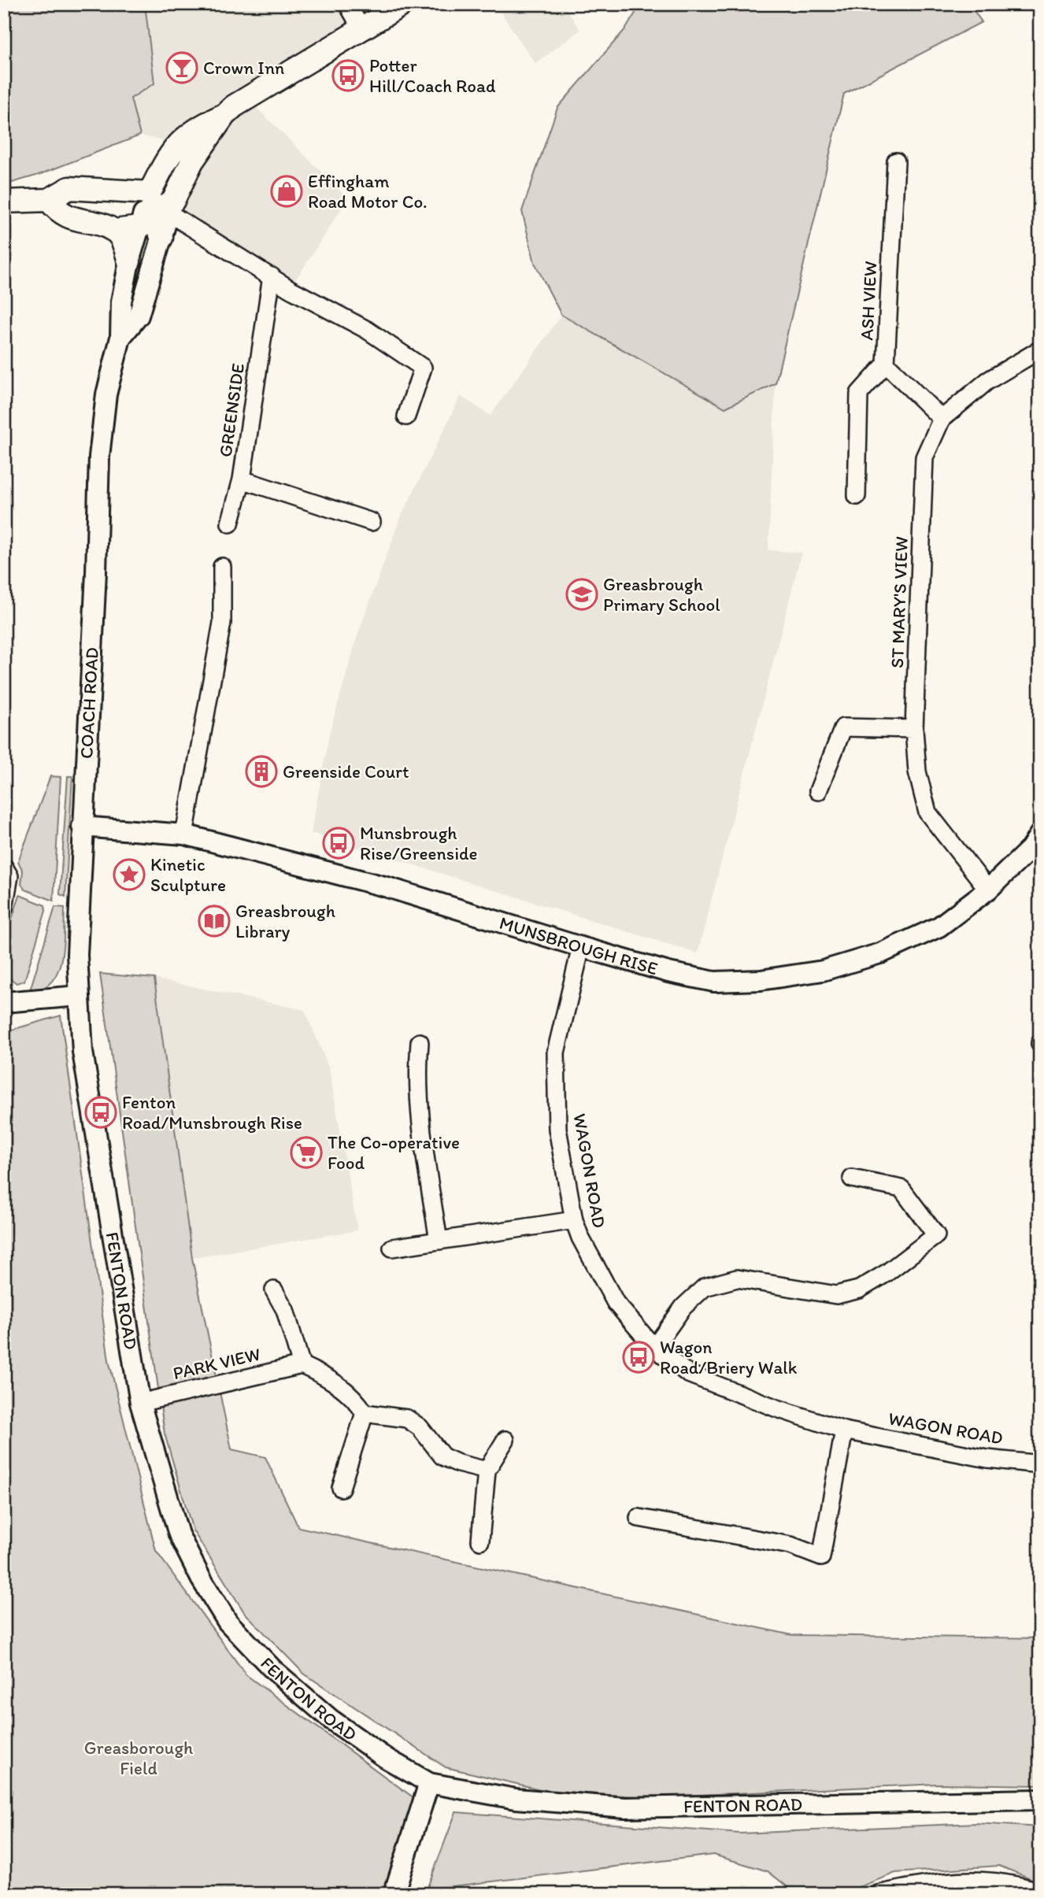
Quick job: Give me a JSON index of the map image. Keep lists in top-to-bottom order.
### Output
{
  "streets": {
    "street": [
      "ASH VIEW",
      "GREENSIDE",
      "ST MARY'S VIEW",
      "COACH ROAD",
      "MUNSBROUGH RISE",
      "WAGON ROAD",
      "FENTON ROAD",
      "PARK VIEW"
    ]
  },
  "crossings": [
    ["ASH VIEW", "ST MARY'S VIEW"],
    ["ST MARY'S VIEW", "MUNSBROUGH RISE"],
    ["COACH ROAD", "MUNSBROUGH RISE"],
    ["COACH ROAD", "FENTON ROAD"],
    ["MUNSBROUGH RISE", "WAGON ROAD"],
    ["FENTON ROAD", "PARK VIEW"]
  ],
  "parks": ["Greasborough Field"],
  "places": {
    "bar": ["Crown Inn"],
    "bus stop": [
      "Potter Hill/Coach Road",
      "Munsbrough Rise/Greenside",
      "Fenton Road/Munsbrough Rise",
      "Wagon Road/Briery Walk"
    ],
    "shop": ["Effingham Road Motor Co."],
    "school or university": ["Greasbrough Primary School"],
    "building": ["Greenside Court"],
    "place": ["Kinetic Sculpture"],
    "library": ["Greasbrough Library"],
    "supermarket": ["The Co-operative Food"]
  }
}
